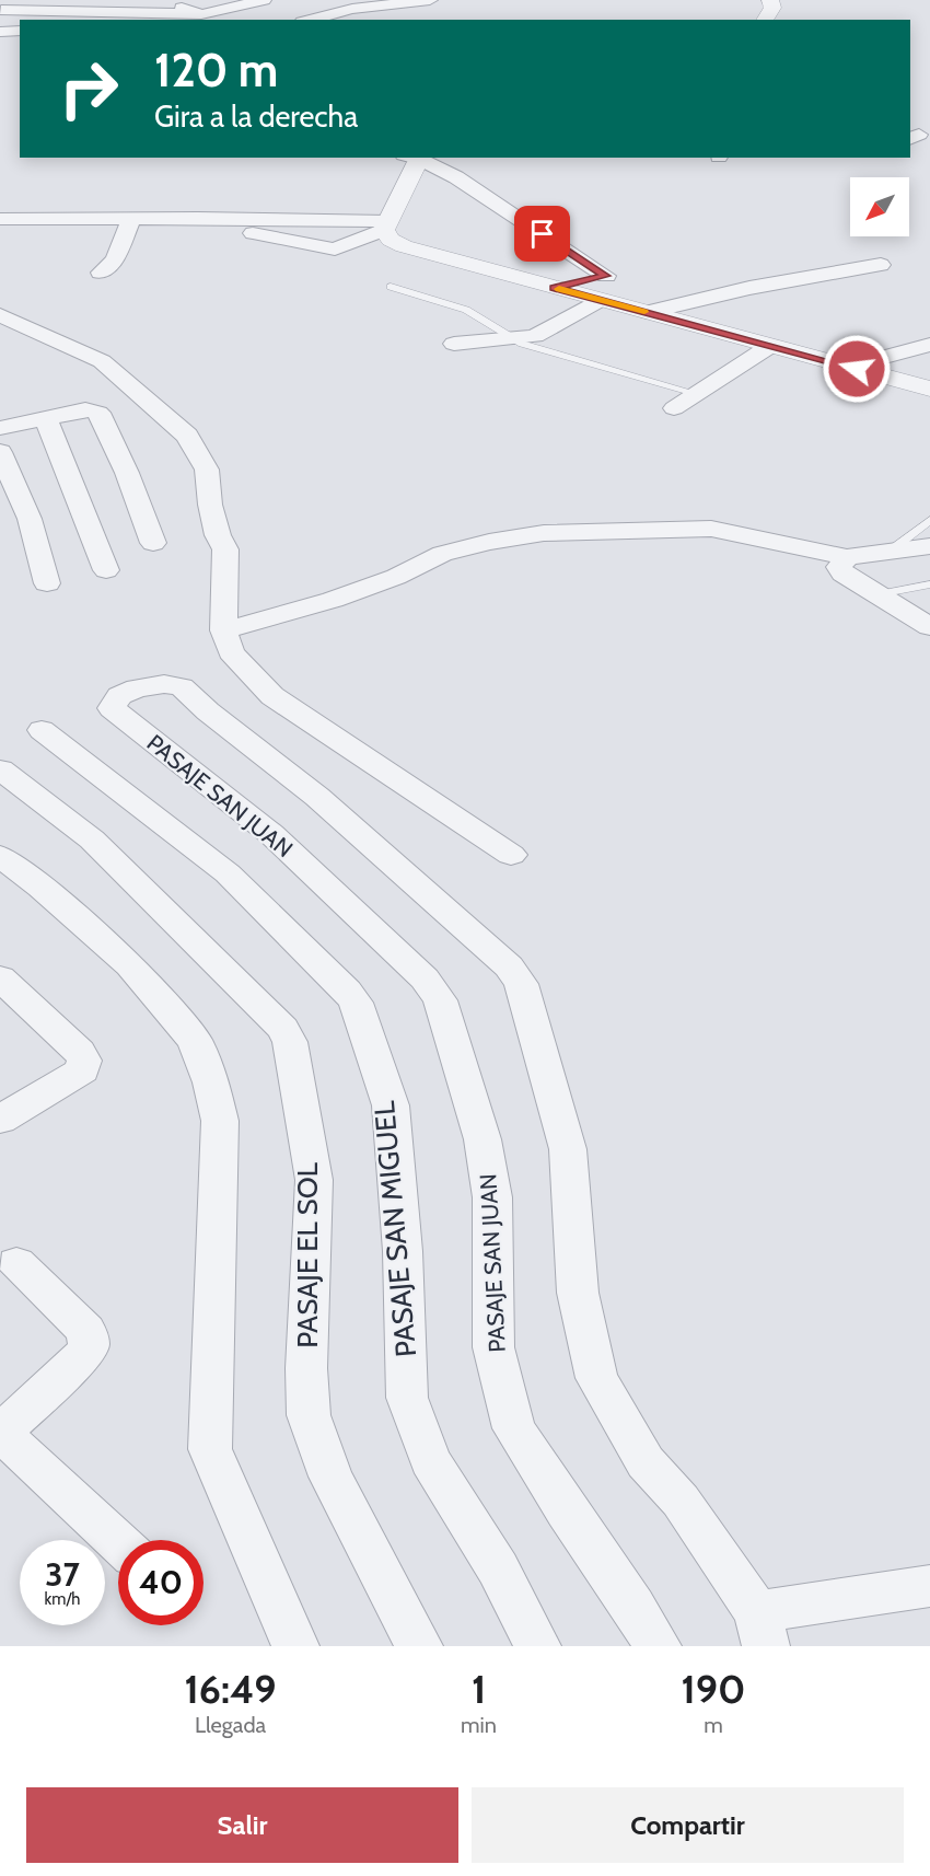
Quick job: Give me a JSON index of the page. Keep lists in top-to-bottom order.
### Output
{
  "streets": {
    "street": ["PASAJE SAN JUAN", "PASAJE SAN MIGUEL", "PASAJE EL SOL"]
  },
  "north": "bottom left",
  "page": {
    "turn": ["120 m", "Gira a la derecha"],
    "speed": "37 km/h",
    "limit": "40",
    "eta": [
      "16:49",
      "Llegada",
      "1",
      "min",
      "190",
      "m"
    ],
    "buttons": ["Salir", "Compartir"]
  }
}
